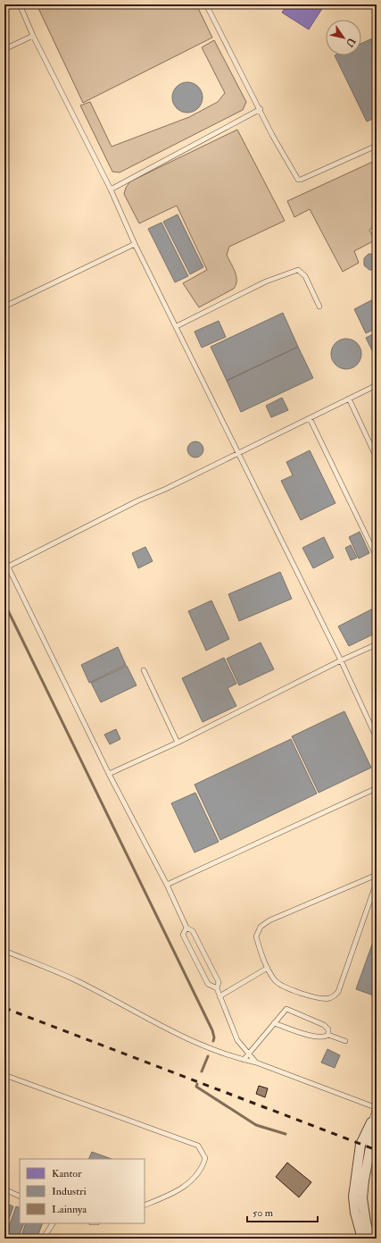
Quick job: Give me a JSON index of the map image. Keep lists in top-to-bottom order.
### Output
{
  "legend": ["Kantor", "Industri", "Lainnya"],
  "scale_bar": "50 m",
  "north": "bottom right"
}
